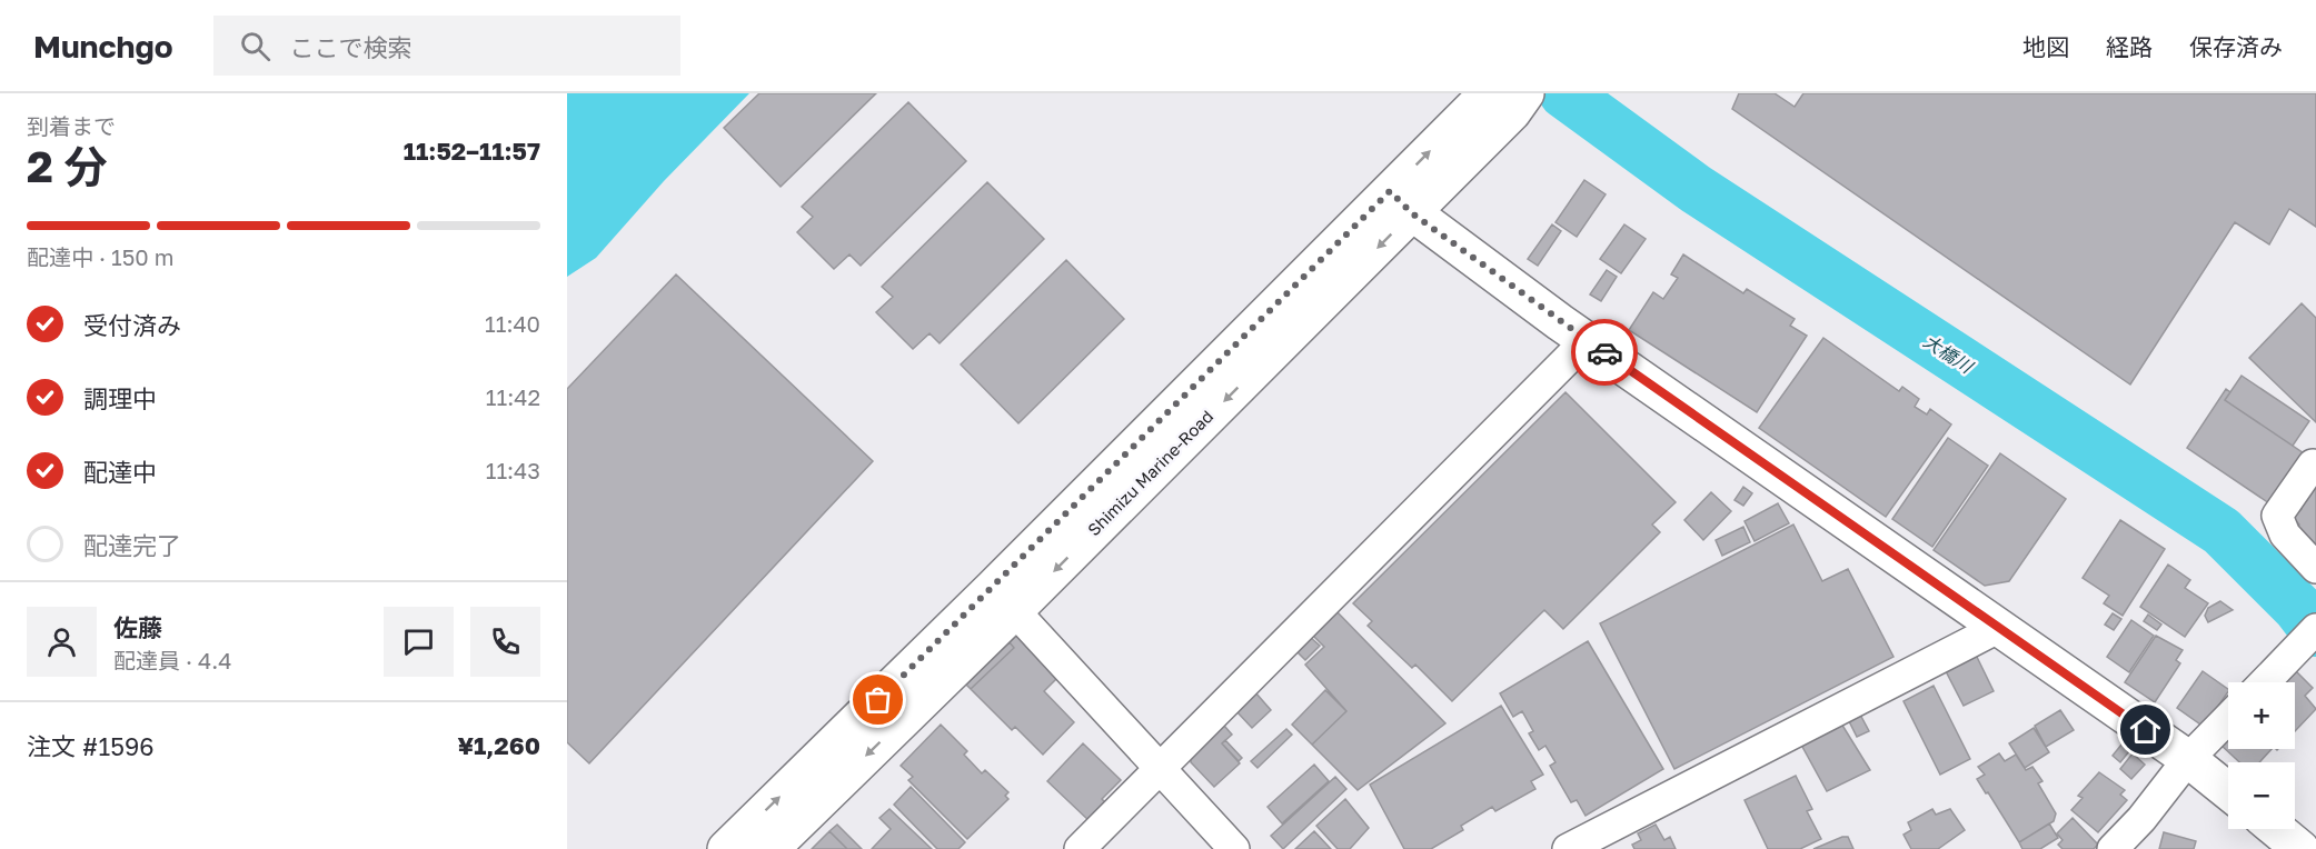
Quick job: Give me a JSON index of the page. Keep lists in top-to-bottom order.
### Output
{
  "streets": {
    "main road": ["Shimizu Marine-Road"]
  },
  "water": ["大橋川"],
  "page": {
    "header": "Munchgo",
    "search": "ここで検索",
    "nav": ["地図", "経路", "保存済み"],
    "heading": ["2 分", "到着まで", "11:52–11:57"],
    "panel": [
      "佐藤",
      "配達員 · 4.4",
      "注文 #1596",
      "¥1,260"
    ],
    "bar": "配達中 · 150 m",
    "list": [
      ["受付済み", "11:40"],
      ["調理中", "11:42"],
      ["配達中", "11:43"],
      "配達完了"
    ],
    "map_buttons": ["+", "−"]
  }
}
